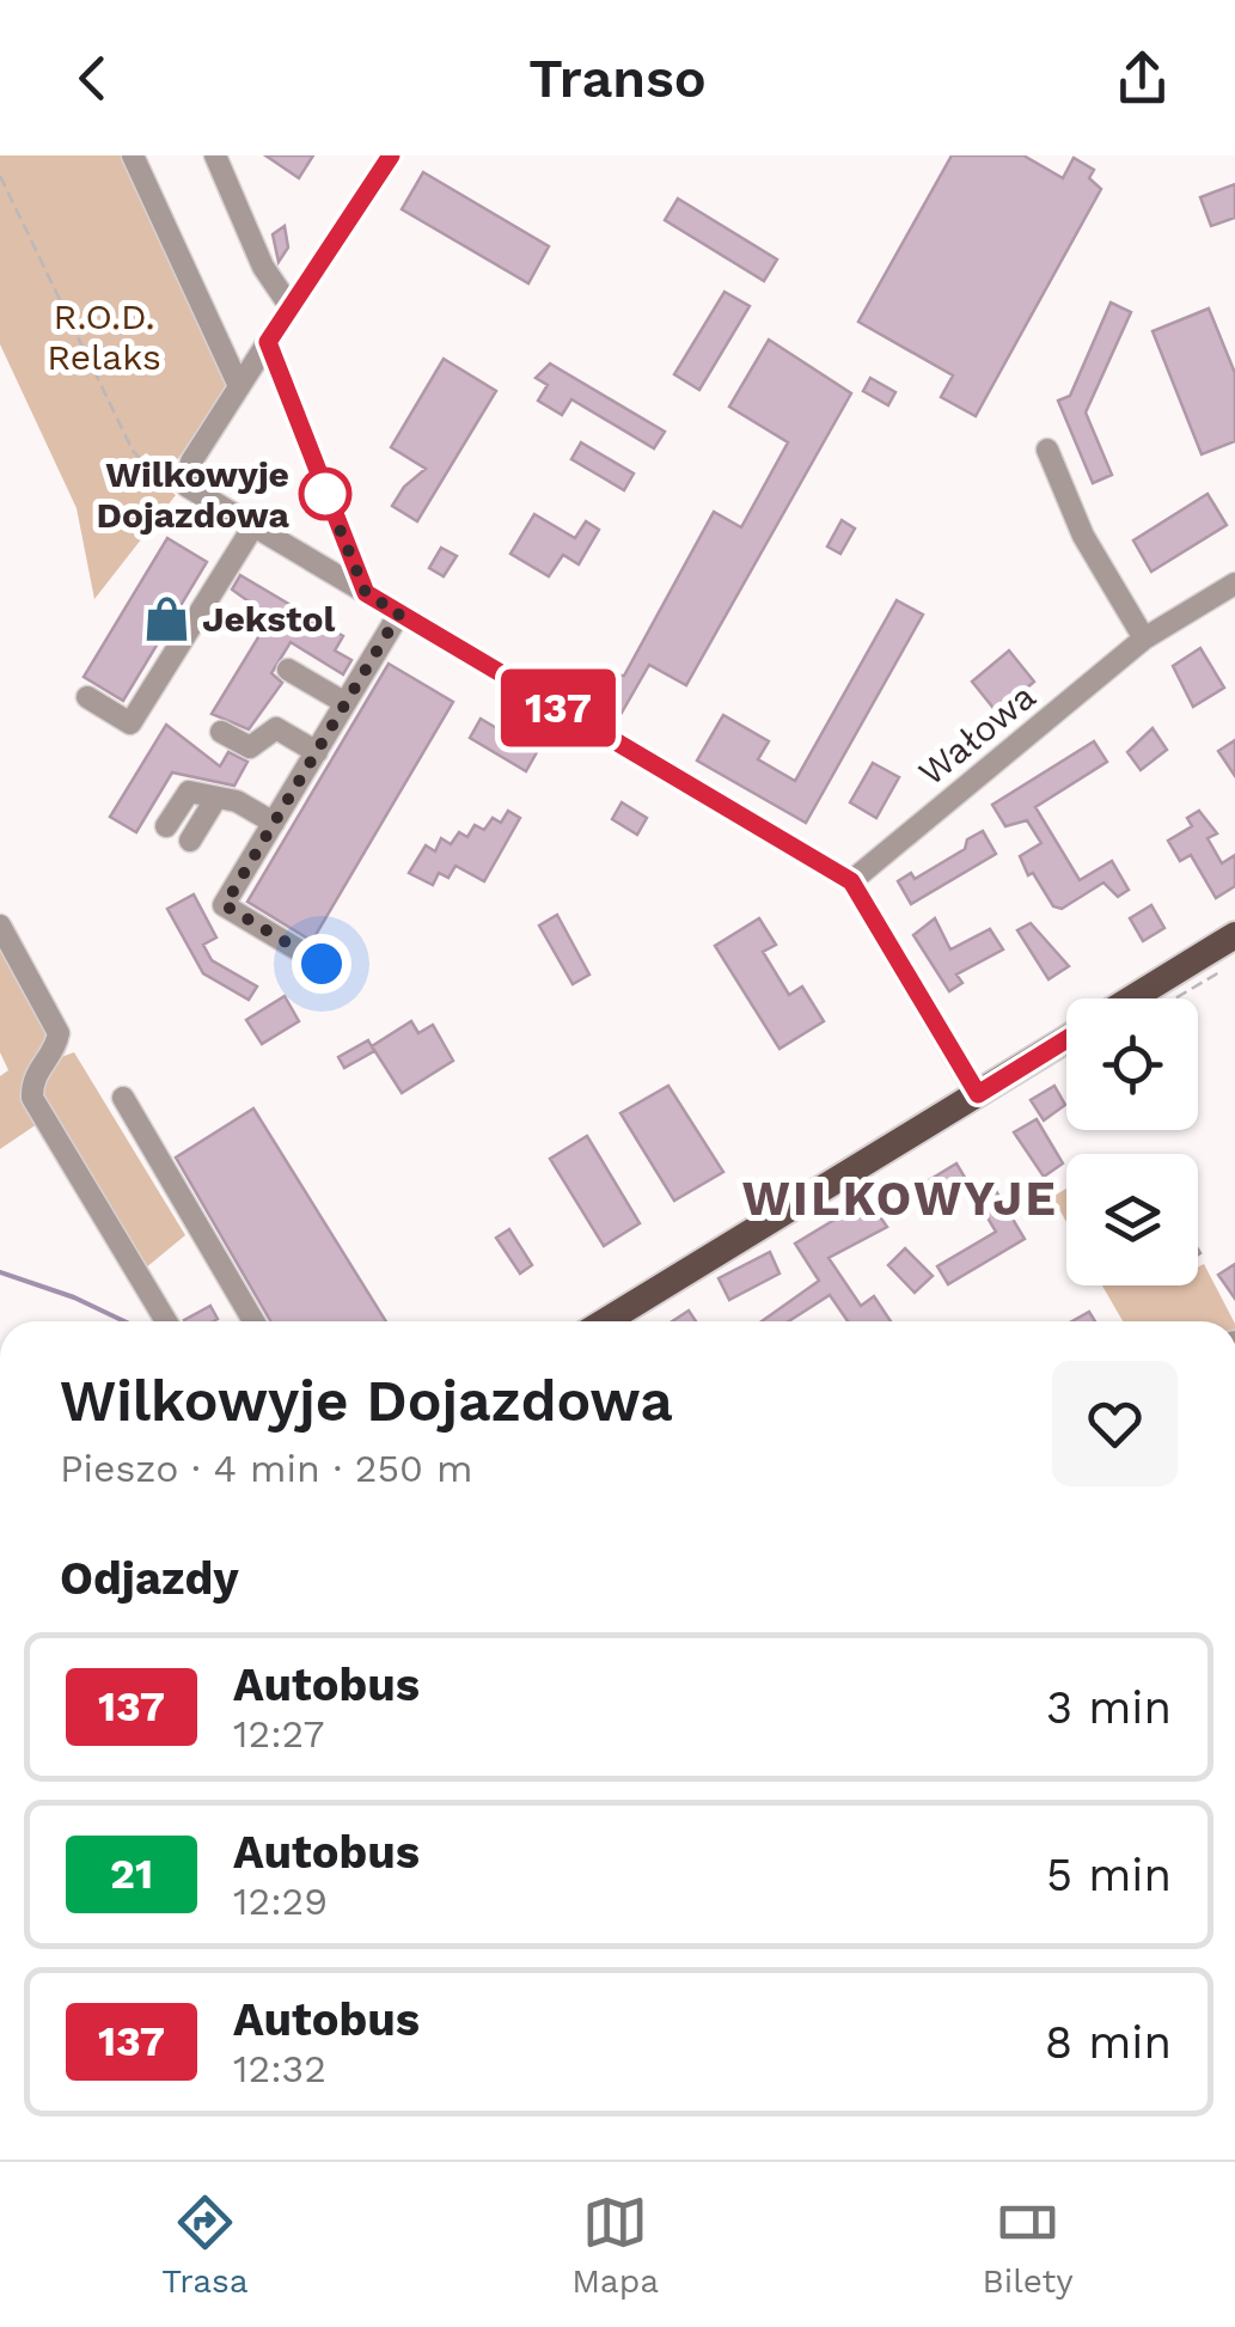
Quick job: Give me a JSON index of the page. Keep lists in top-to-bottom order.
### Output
{
  "streets": {
    "street": ["Wałowa"]
  },
  "districts": ["WILKOWYJE"],
  "parks": ["R.O.D. Relaks"],
  "places": {
    "other": ["Wilkowyje Dojazdowa"],
    "shop": ["Jekstol"]
  },
  "lines": ["bus line 137"],
  "page": {
    "header": "Transo",
    "on_map": "137",
    "heading": [
      ["Wilkowyje Dojazdowa", "Pieszo · 4 min · 250 m"],
      "Odjazdy"
    ],
    "list": [
      {
        "mark": "137",
        "name": "Autobus",
        "note": "12:27",
        "value": "3 min"
      },
      {
        "mark": "21",
        "name": "Autobus",
        "note": "12:29",
        "value": "5 min"
      },
      {
        "mark": "137",
        "name": "Autobus",
        "note": "12:32",
        "value": "8 min"
      }
    ],
    "tabs": ["Trasa", "Mapa", "Bilety"]
  }
}
